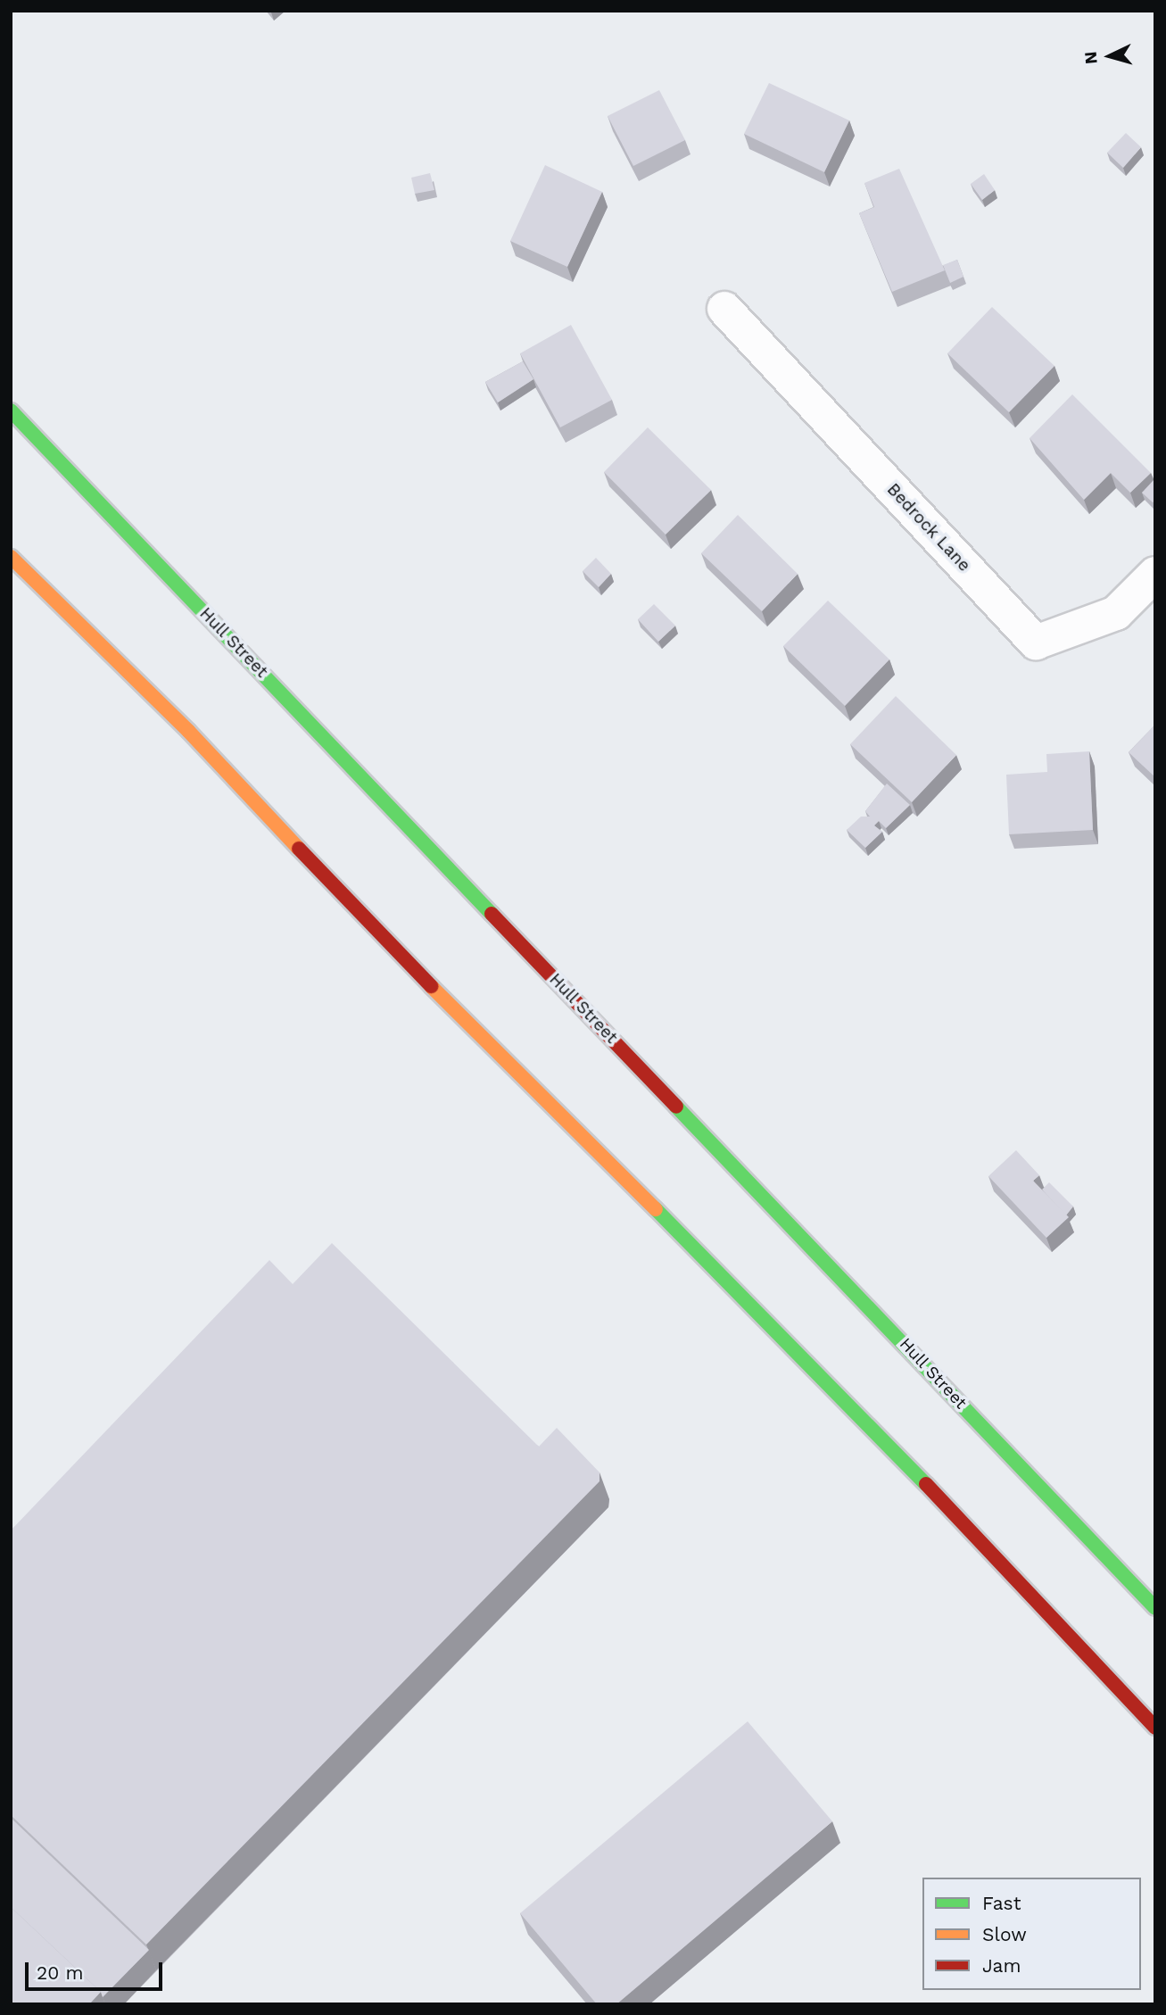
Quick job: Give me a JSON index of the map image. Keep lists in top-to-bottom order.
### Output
{
  "streets": {
    "main road": ["Hull Street"],
    "street": ["Bedrock Lane"]
  },
  "legend": ["Fast", "Slow", "Jam"],
  "scale_bar": "20 m",
  "north": "left"
}
